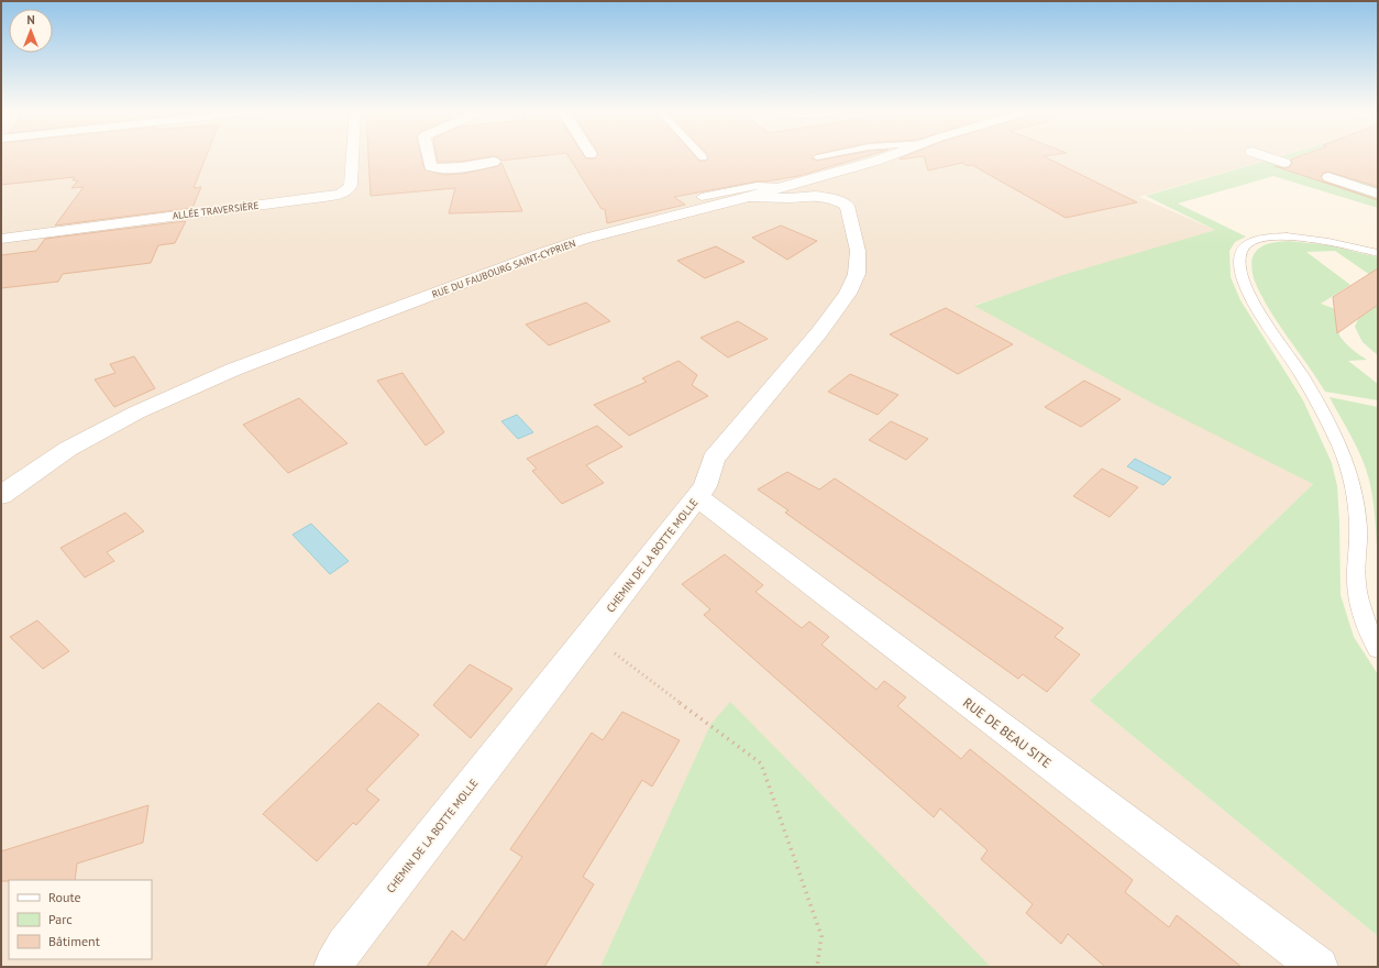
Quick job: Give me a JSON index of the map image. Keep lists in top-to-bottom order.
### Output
{
  "streets": {
    "street": [
      "ALLÉE TRAVERSIÈRE",
      "RUE DU FAUBOURG SAINT-CYPRIEN",
      "CHEMIN DE LA BOTTE MOLLE",
      "RUE DE BEAU SITE"
    ]
  },
  "crossings": [
    ["RUE DU FAUBOURG SAINT-CYPRIEN", "CHEMIN DE LA BOTTE MOLLE"],
    ["CHEMIN DE LA BOTTE MOLLE", "RUE DE BEAU SITE"]
  ],
  "legend": ["Route", "Parc", "Bâtiment"],
  "north": "top"
}
